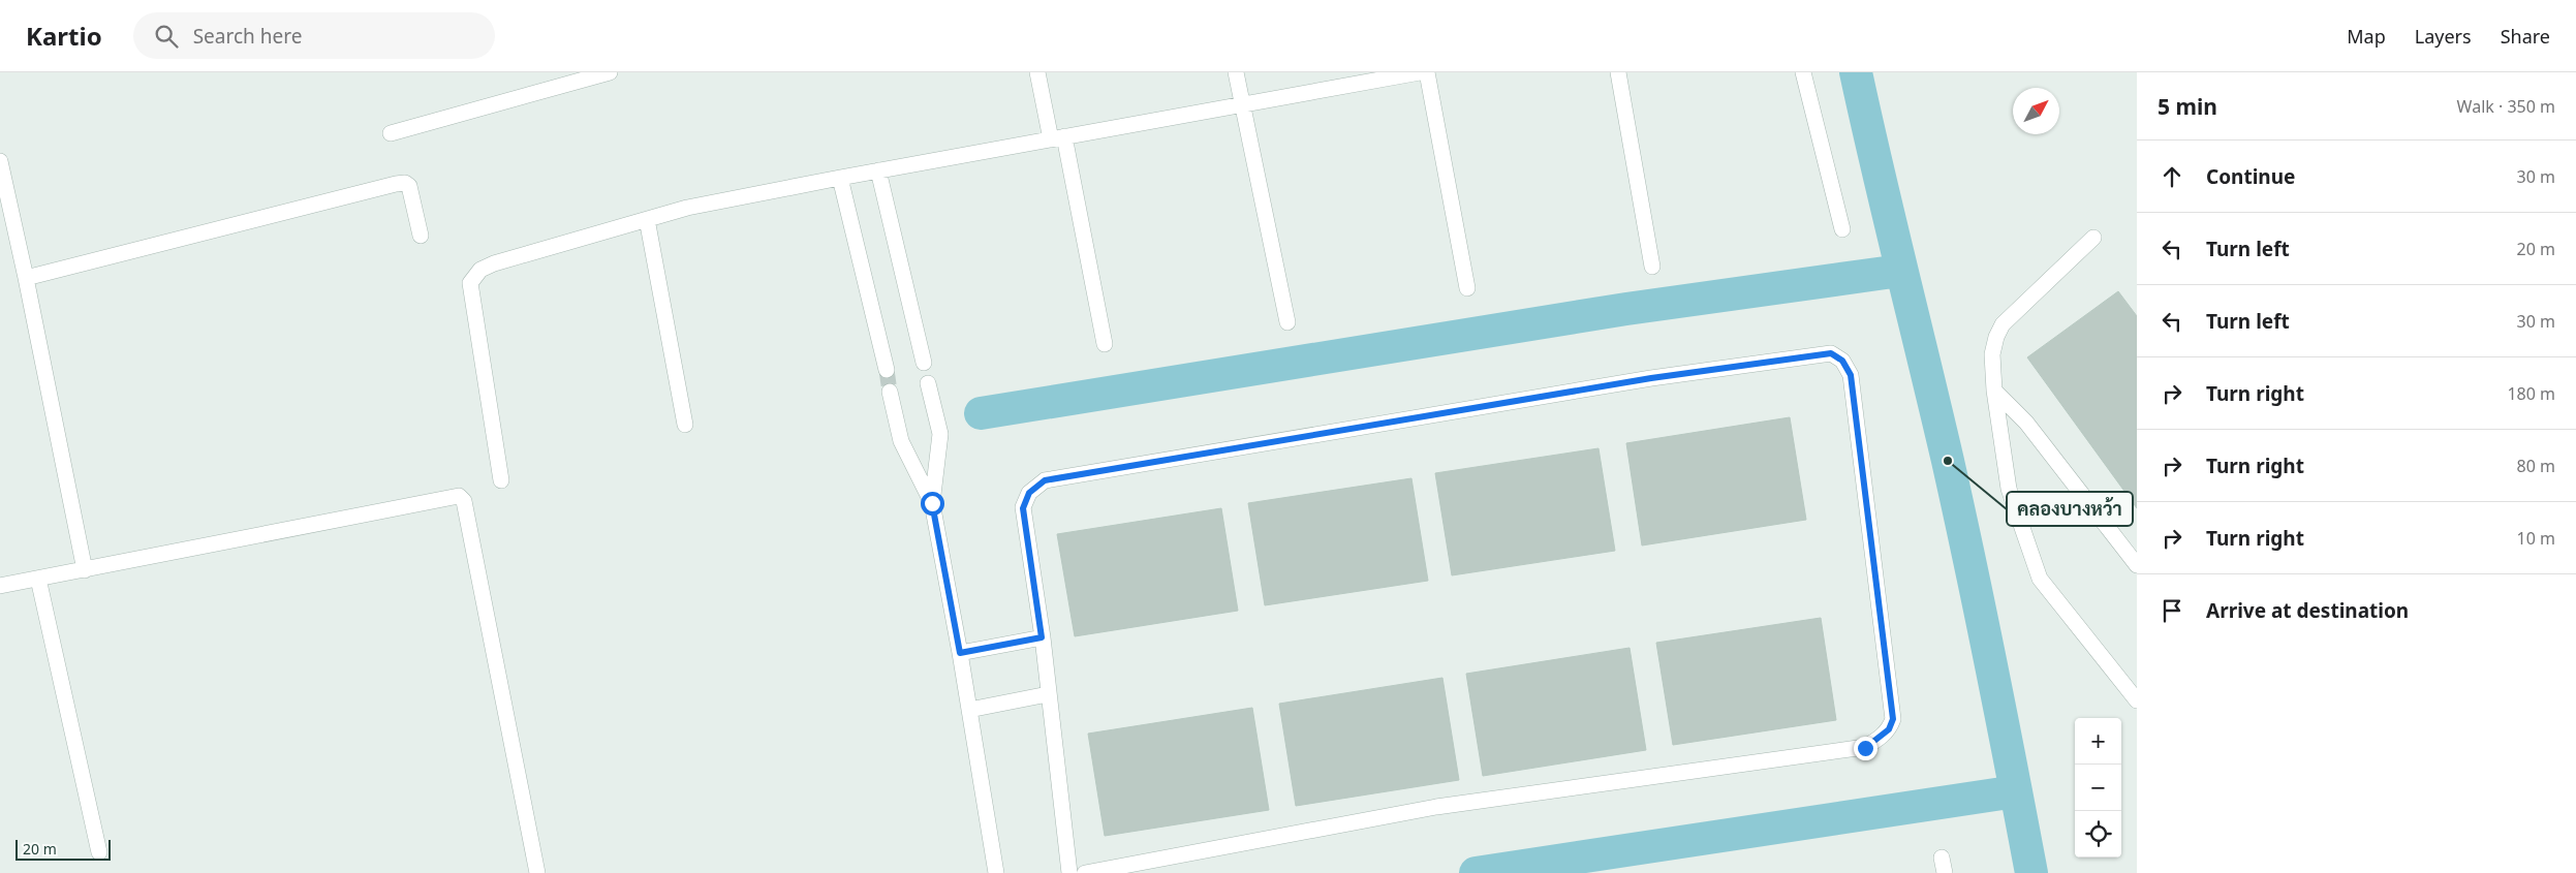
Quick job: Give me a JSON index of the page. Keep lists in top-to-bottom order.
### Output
{
  "places": ["คลองบางหว้า"],
  "scale_bar": "20 m",
  "north": "top right",
  "page": {
    "header": "Kartio",
    "search": "Search here",
    "nav": ["Map", "Layers", "Share"],
    "heading": ["5 min", "Walk · 350 m"],
    "list": [
      ["Continue", "30 m"],
      ["Turn left", "20 m"],
      ["Turn left", "30 m"],
      ["Turn right", "180 m"],
      ["Turn right", "80 m"],
      ["Turn right", "10 m"],
      "Arrive at destination"
    ],
    "map_buttons": ["+", "−"],
    "scale": "20 m"
  }
}
